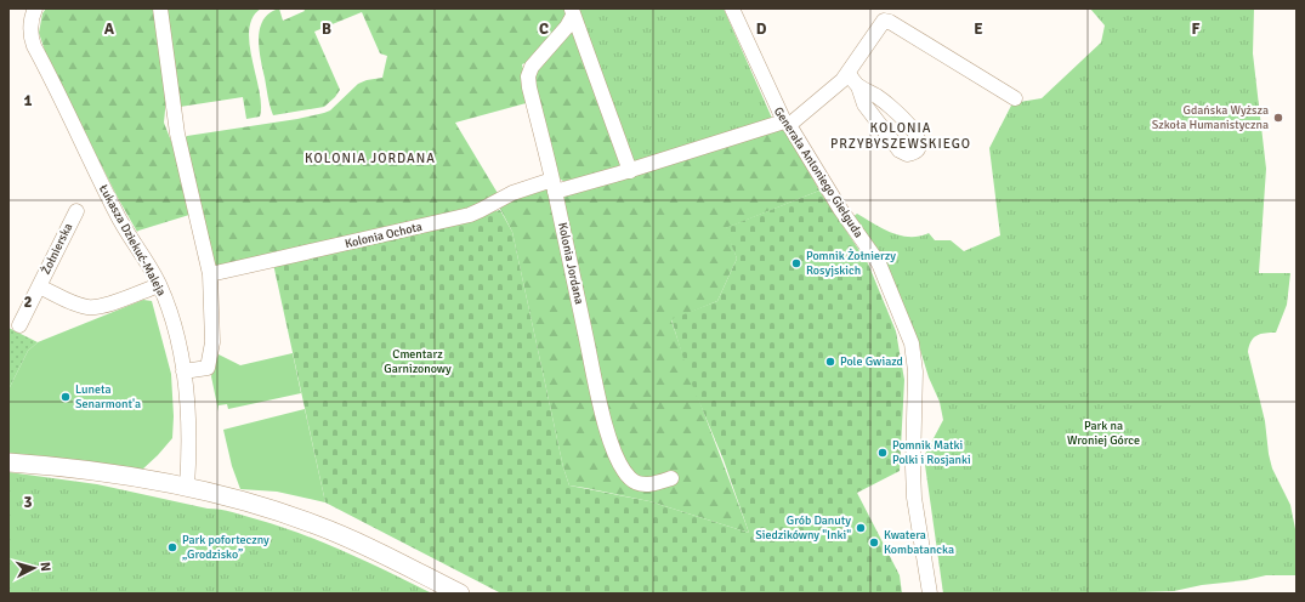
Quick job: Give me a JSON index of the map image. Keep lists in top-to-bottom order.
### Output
{
  "streets": {
    "street": [
      "Generała Antoniego Giełguda",
      "Kolonia Ochota",
      "Łukasza Dziekuć-Maleja",
      "Żołnierska",
      "Kolonia Jordana"
    ]
  },
  "crossings": [
    ["Kolonia Ochota", "Kolonia Jordana"],
    ["Łukasza Dziekuć-Maleja", "Żołnierska"]
  ],
  "districts": ["KOLONIA PRZYBYSZEWSKIEGO", "KOLONIA JORDANA"],
  "parks": ["Cmentarz Garnizonowy", "Park na Wroniej Górce"],
  "places": [
    "Gdańska Wyższa Szkoła Humanistyczna",
    "Pomnik Żołnierzy Rosyjskich",
    "Pole Gwiazd",
    "Luneta Senarmont'a",
    "Pomnik Matki Polki i Rosjanki",
    "Grób Danuty Siedzikówny \"Inki\"",
    "Kwatera Kombatancka",
    "Park poforteczny „Grodzisko”"
  ],
  "north": "right",
  "grid": {
    "columns": [
      "A",
      "B",
      "C",
      "D",
      "E",
      "F"
    ],
    "rows": ["1", "2", "3"]
  }
}
